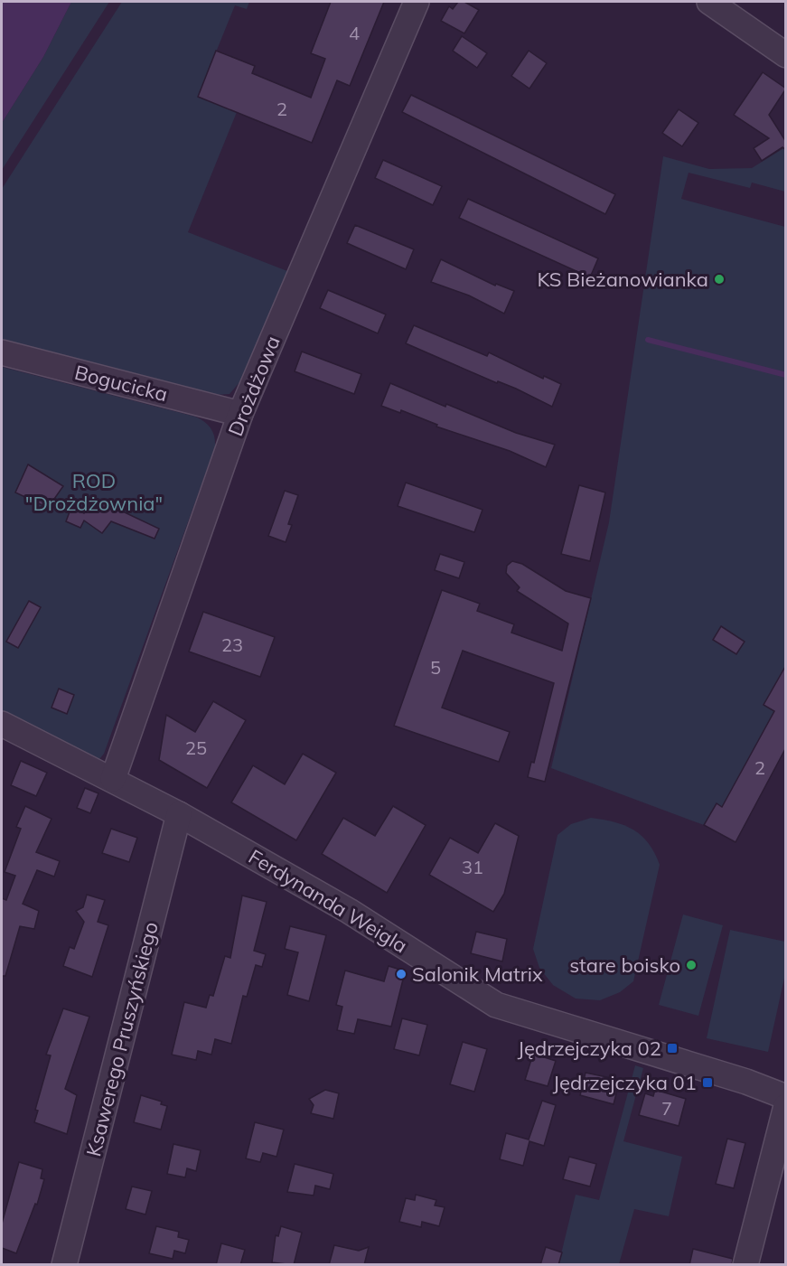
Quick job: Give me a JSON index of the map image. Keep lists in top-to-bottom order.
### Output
{
  "streets": {
    "street": [
      "Bogucicka",
      "Drożdżowa",
      "Ferdynanda Weigla",
      "Ksawerego Pruszyńskiego"
    ]
  },
  "crossings": [
    ["Bogucicka", "Drożdżowa"],
    ["Drożdżowa", "Ferdynanda Weigla"],
    ["Ferdynanda Weigla", "Ksawerego Pruszyńskiego"]
  ],
  "parks": ["ROD \"Drożdżownia\""],
  "places": {
    "other": ["KS Bieżanowianka", "stare boisko", "Salonik Matrix"],
    "transit": ["Jędrzejczyka 02", "Jędrzejczyka 01"]
  },
  "house_numbers": [
    "4",
    "2",
    "23",
    "5",
    "25",
    "2",
    "31",
    "7"
  ]
}
